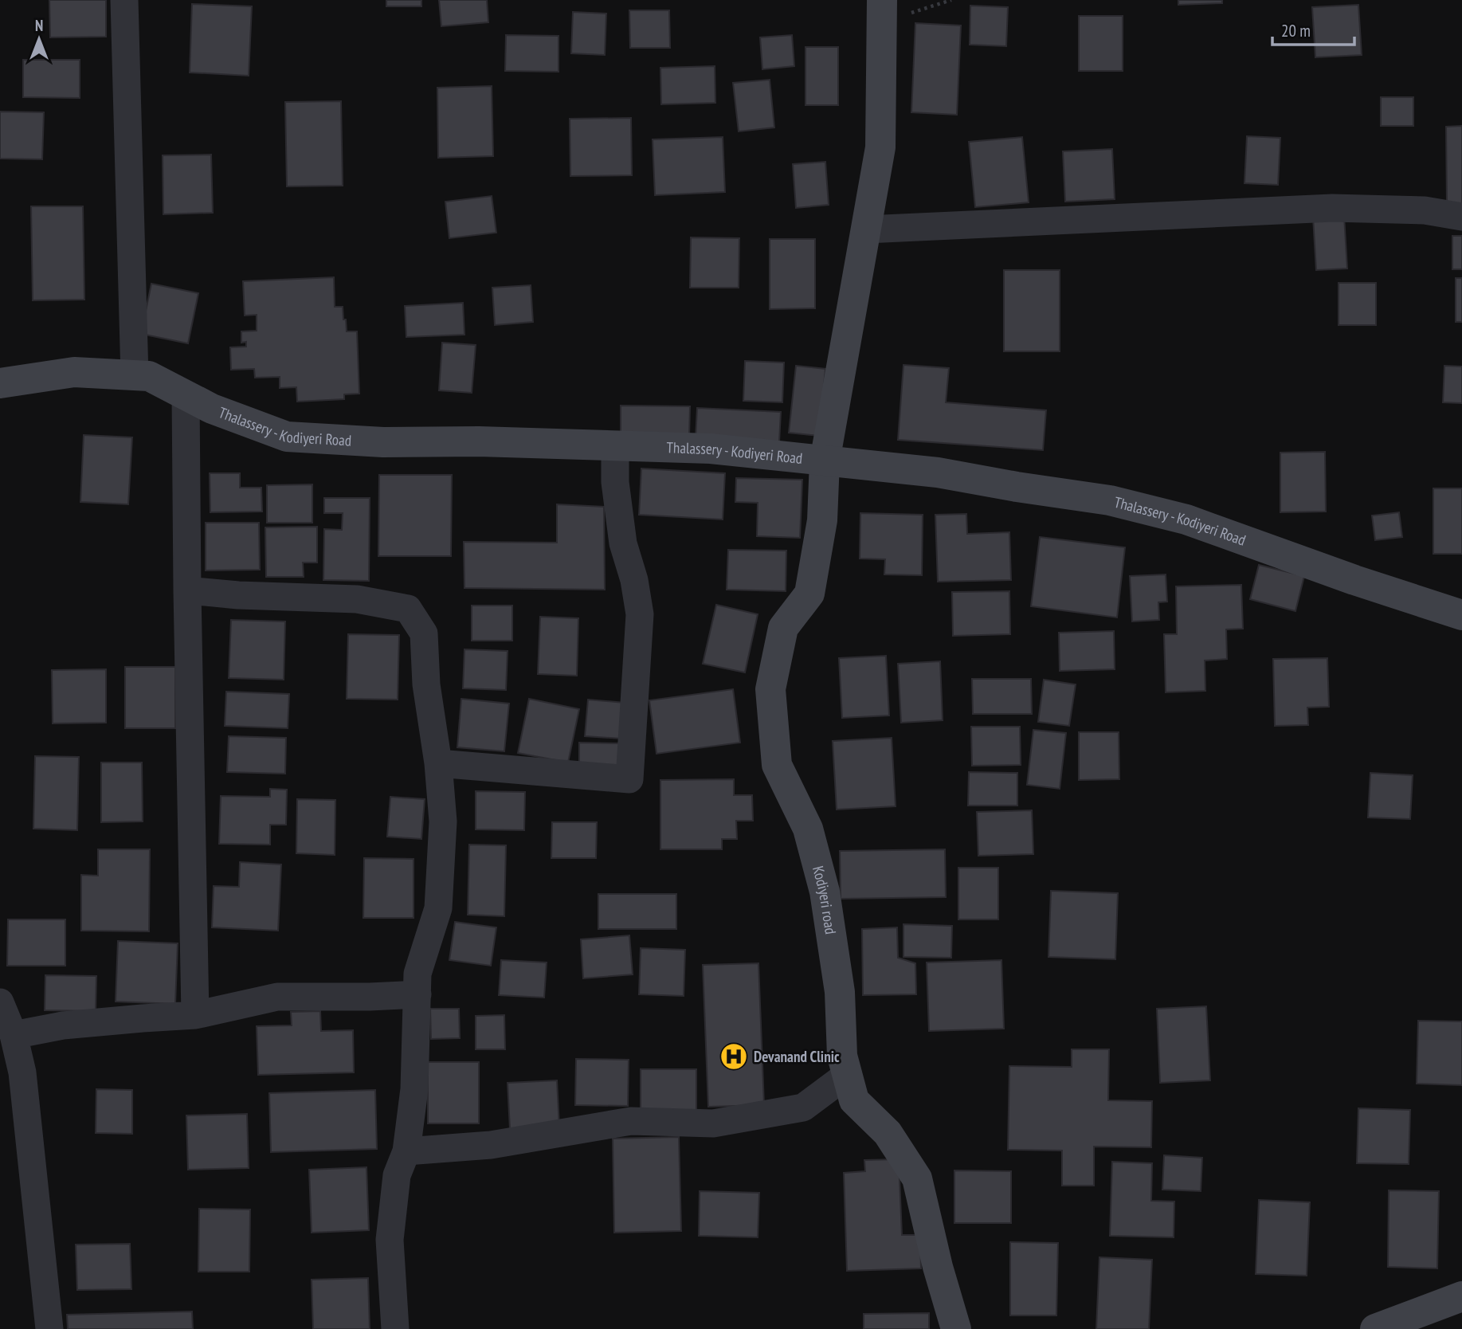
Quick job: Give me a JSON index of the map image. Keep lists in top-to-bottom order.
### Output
{
  "streets": {
    "main road": ["Thalassery - Kodiyeri Road", "Kodiyeri road"]
  },
  "crossings": [
    ["Thalassery - Kodiyeri Road", "Kodiyeri road"]
  ],
  "places": {
    "hospital": ["Devanand Clinic"]
  },
  "scale_bar": "20 m",
  "north": "top"
}
